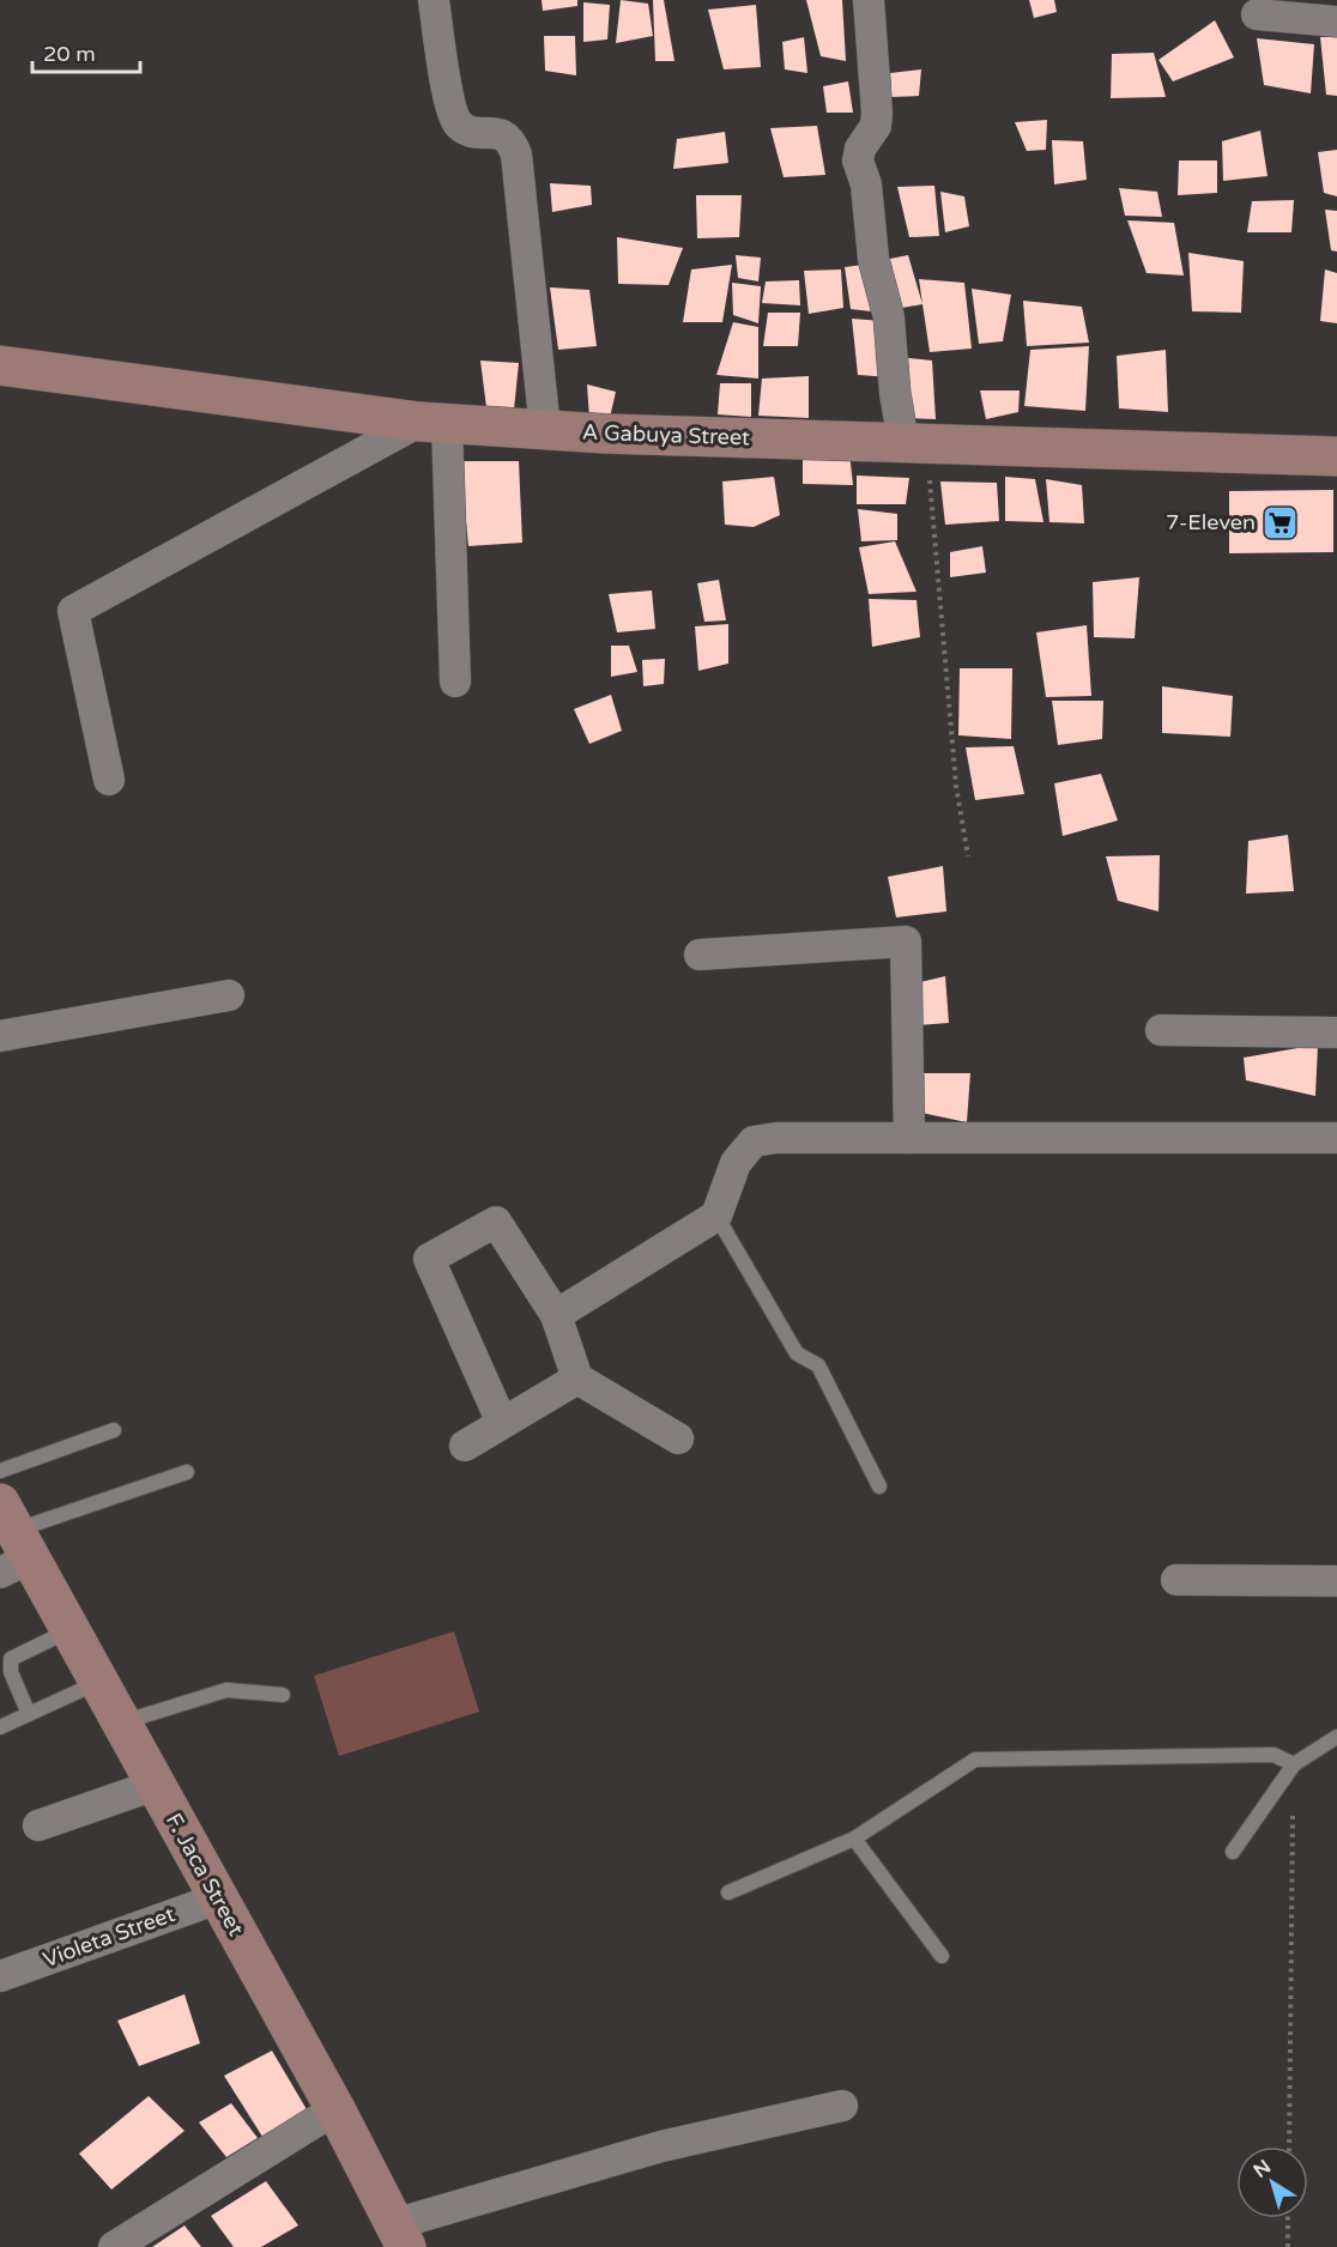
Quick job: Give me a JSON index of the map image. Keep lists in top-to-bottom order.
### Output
{
  "streets": {
    "street": ["A Gabuya Street", "F. Jaca Street", "Violeta Street"]
  },
  "crossings": [
    ["F. Jaca Street", "Violeta Street"]
  ],
  "places": {
    "supermarket": ["7-Eleven"]
  },
  "scale_bar": "20 m",
  "north": "top left"
}
